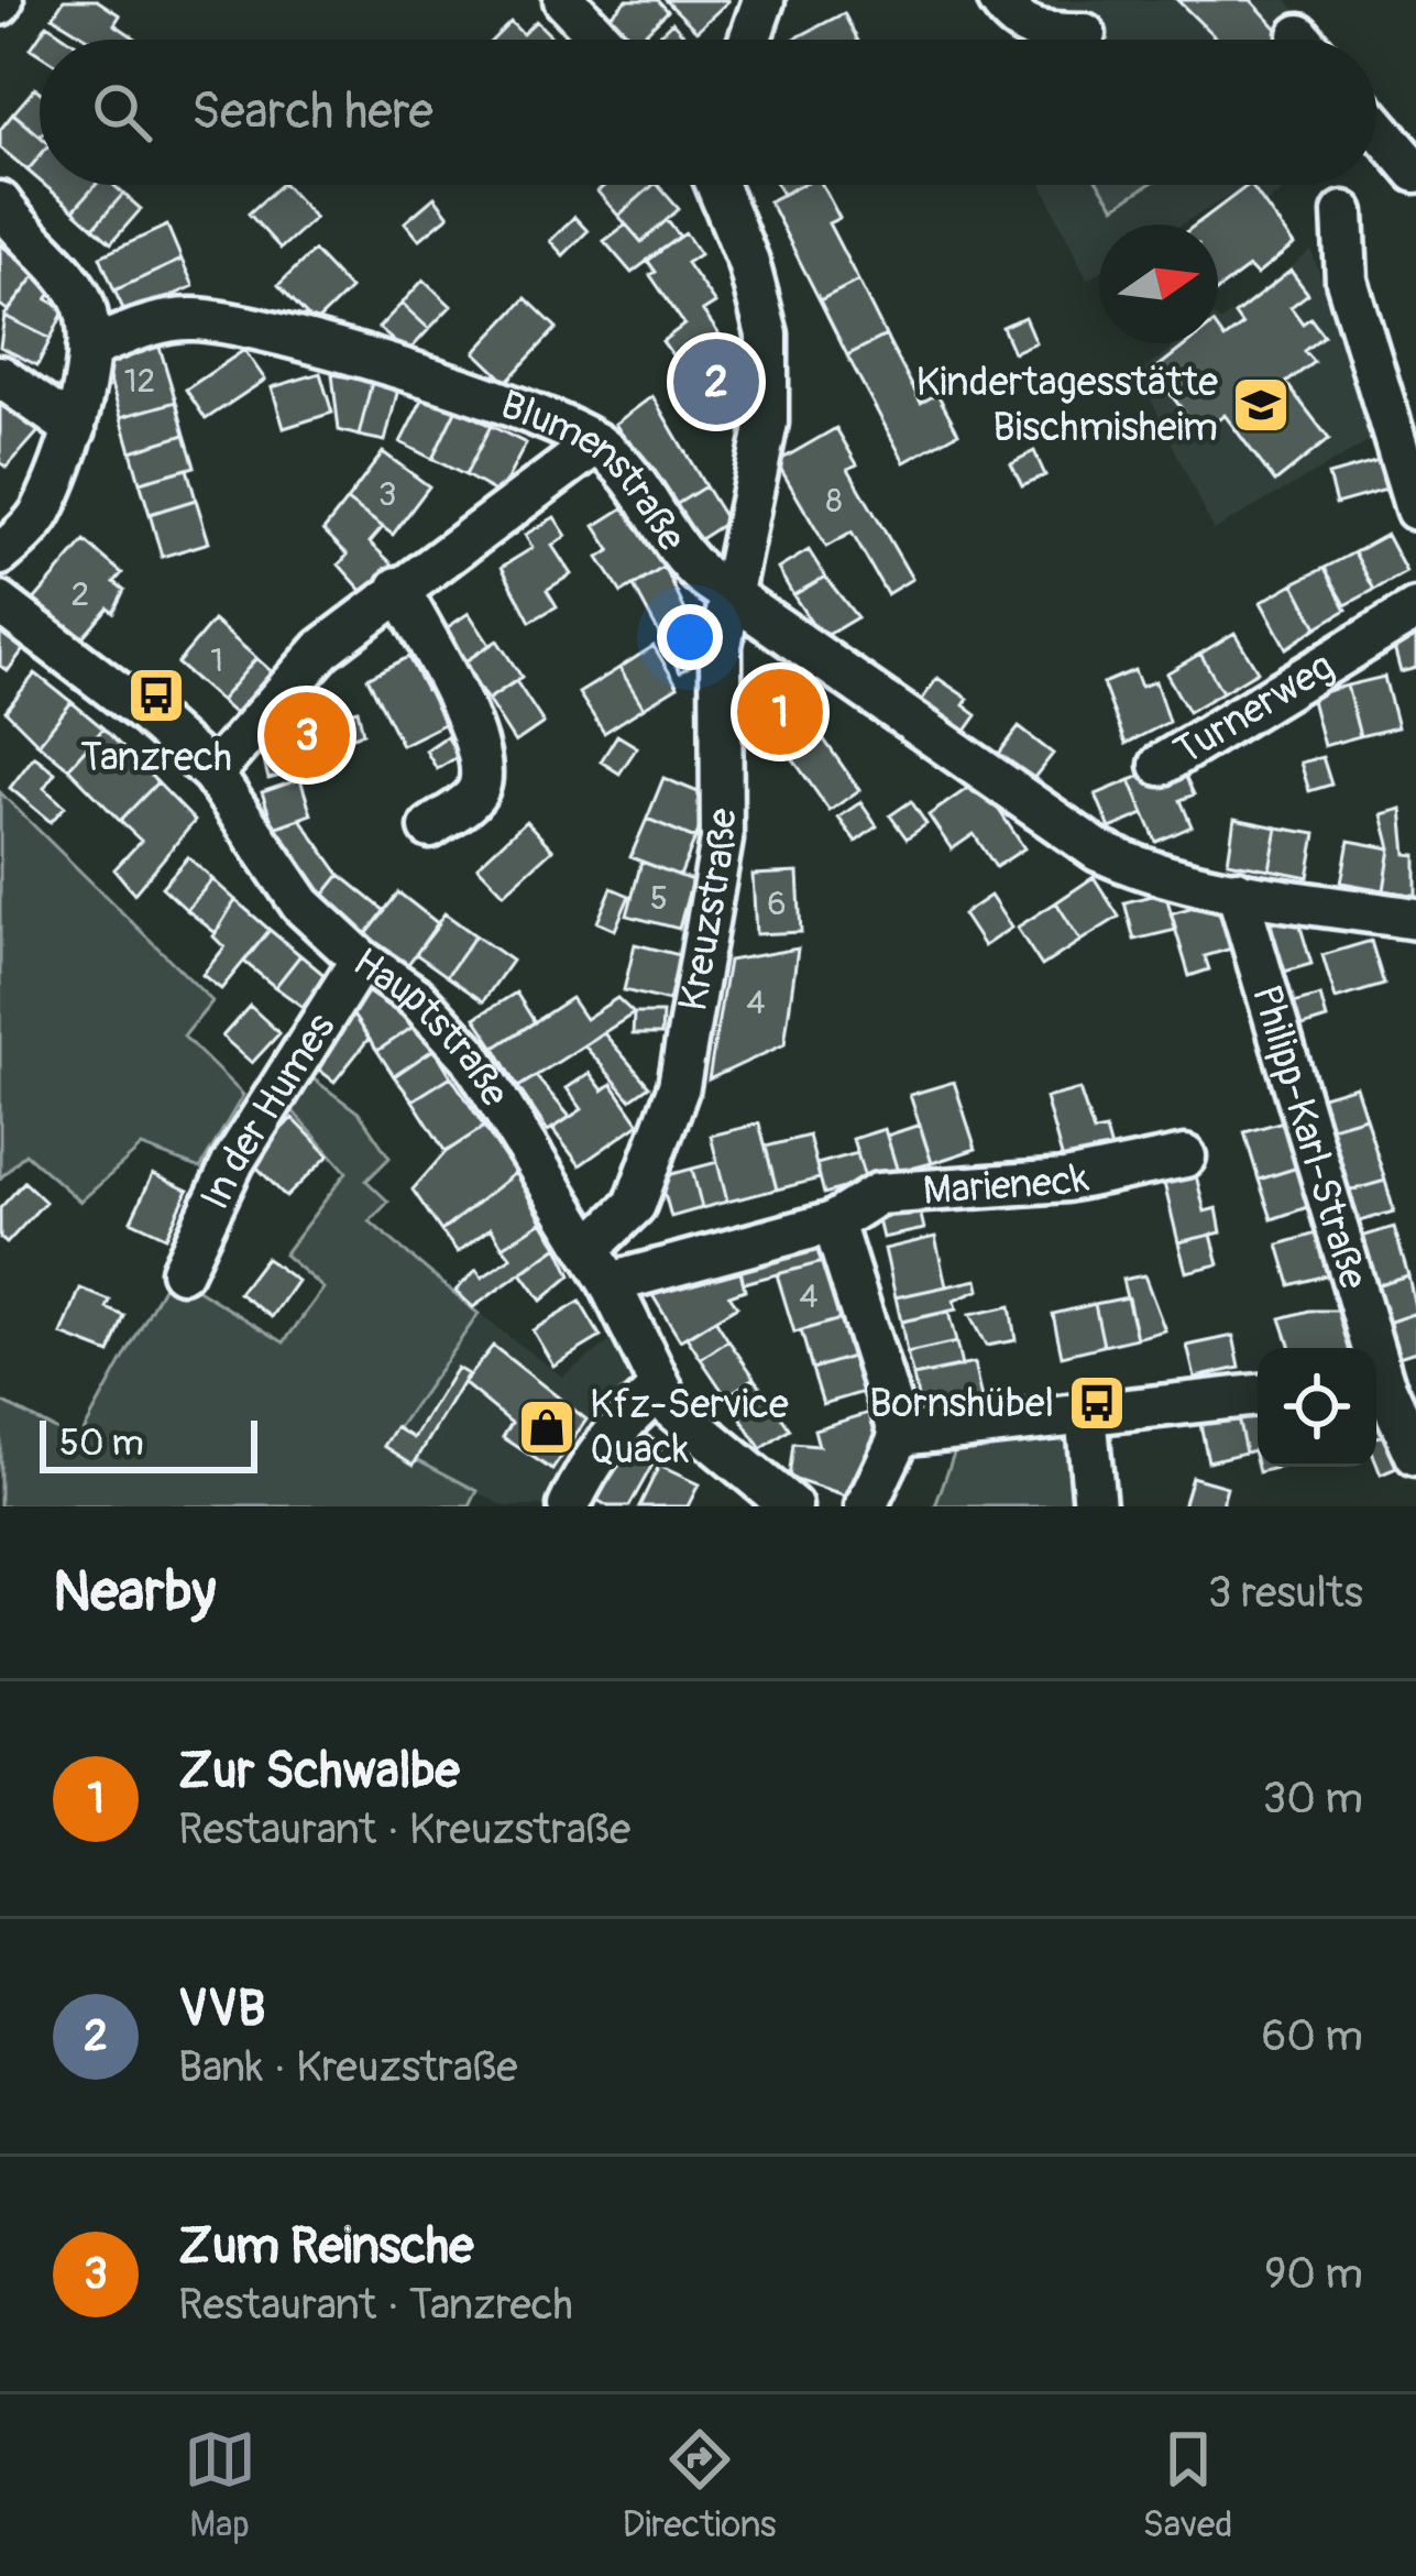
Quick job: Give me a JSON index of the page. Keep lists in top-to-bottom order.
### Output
{
  "streets": {
    "street": [
      "Blumenstraße",
      "Turnerweg",
      "Kreuzstraße",
      "Hauptstraße",
      "In der Humes",
      "Philipp-Karl-Straße",
      "Marieneck"
    ]
  },
  "crossings": [
    ["Blumenstraße", "Kreuzstraße"],
    ["Blumenstraße", "Philipp-Karl-Straße"],
    ["Kreuzstraße", "Hauptstraße"],
    ["Kreuzstraße", "Marieneck"],
    ["Hauptstraße", "In der Humes"],
    ["Hauptstraße", "Marieneck"]
  ],
  "places": {
    "school or university": ["Kindertagesstätte Bischmisheim"],
    "bus stop": ["Tanzrech", "Bornshübel"],
    "shop": ["Kfz-Service Quack"]
  },
  "house_numbers": [
    "12",
    "3",
    "8",
    "2",
    "1",
    "5",
    "6",
    "4",
    "4"
  ],
  "scale_bar": "50 m",
  "north": "right",
  "page": {
    "search": "Search here",
    "pins": ["2", "1", "3"],
    "scale": "50 m",
    "heading": ["Nearby", "3 results"],
    "list": [
      {
        "mark": "1",
        "name": "Zur Schwalbe",
        "note": "Restaurant · Kreuzstraße",
        "value": "30 m"
      },
      {
        "mark": "2",
        "name": "VVB",
        "note": "Bank · Kreuzstraße",
        "value": "60 m"
      },
      {
        "mark": "3",
        "name": "Zum Reinsche",
        "note": "Restaurant · Tanzrech",
        "value": "90 m"
      }
    ],
    "nav": ["Map", "Directions", "Saved"]
  }
}
